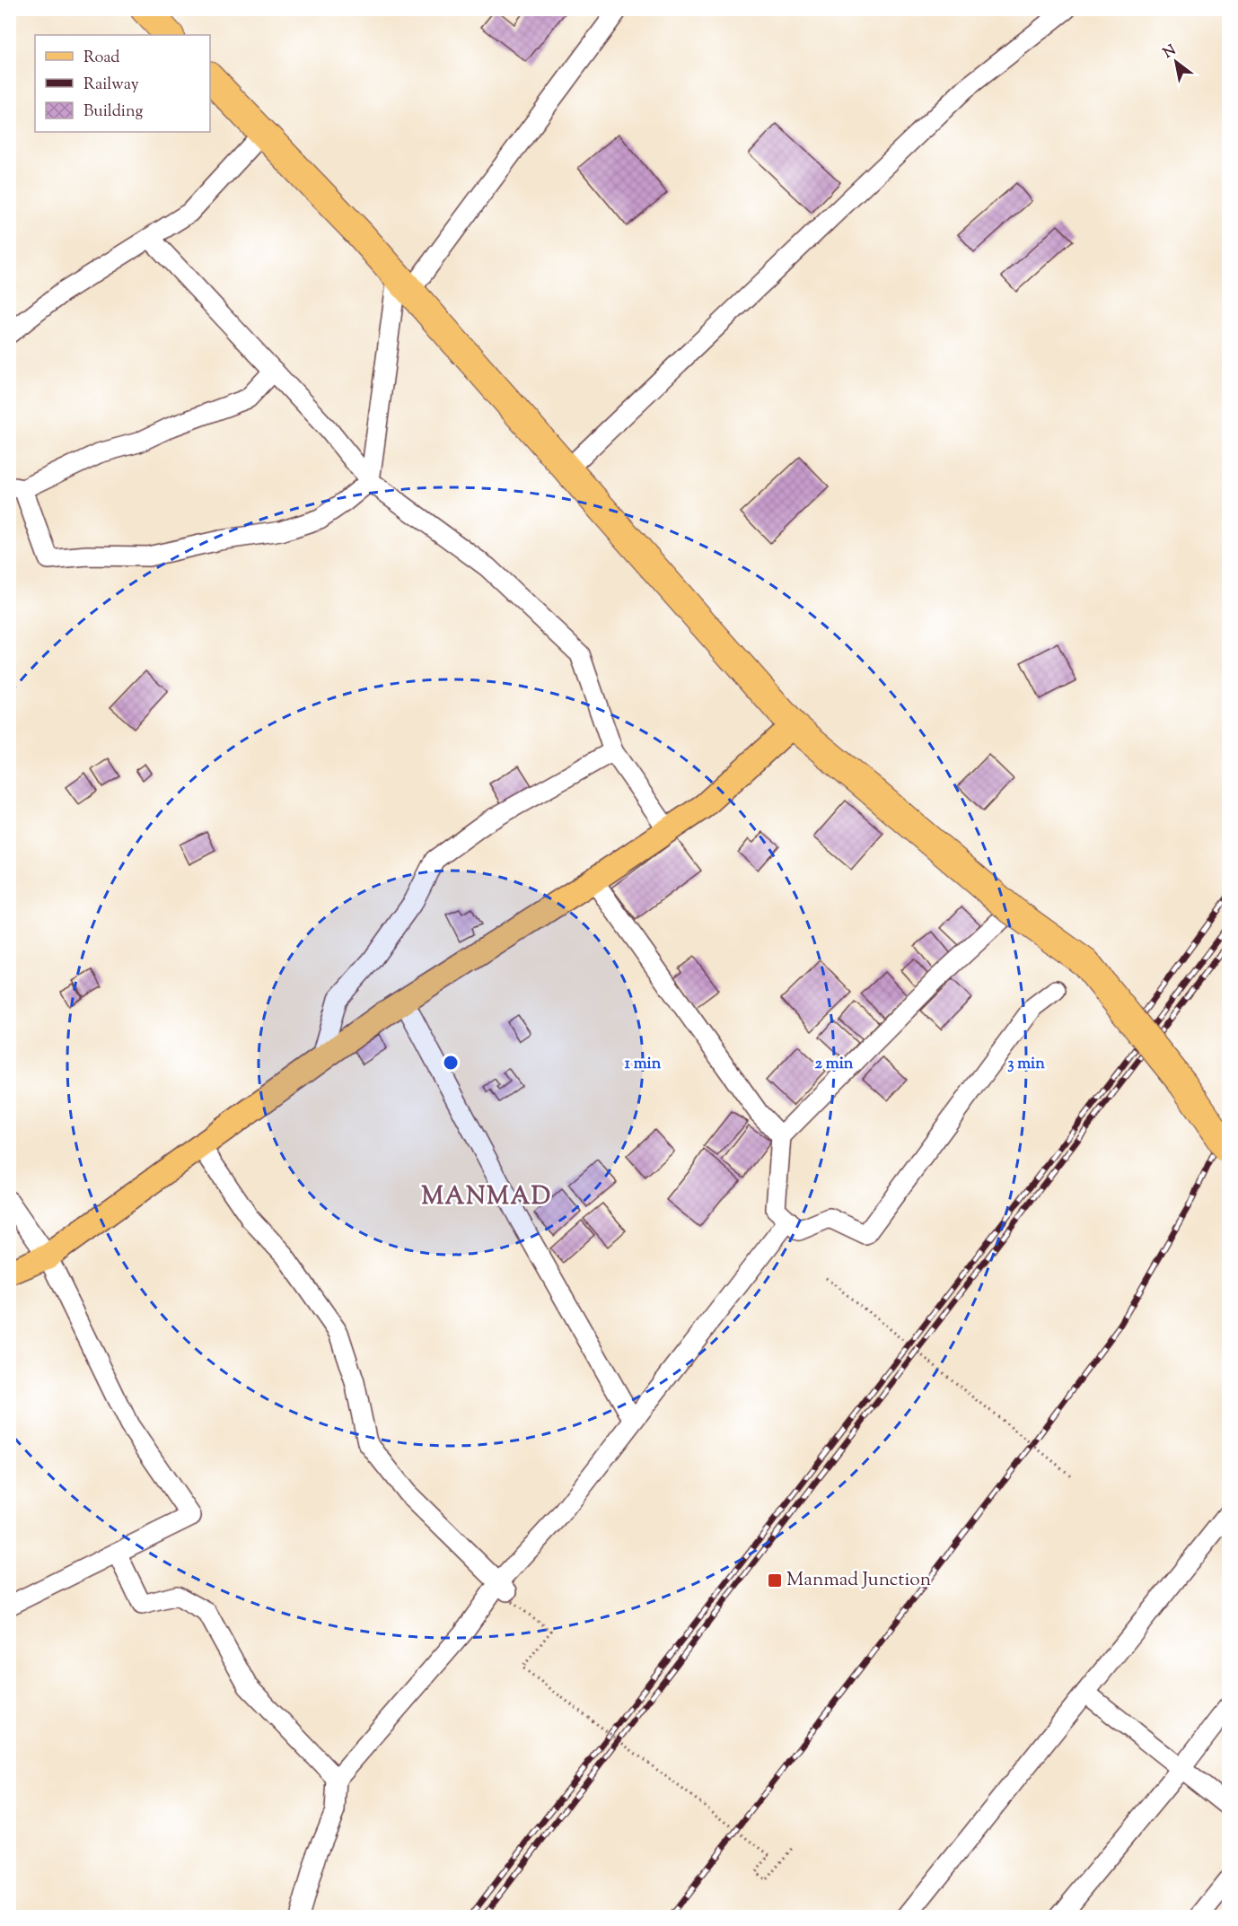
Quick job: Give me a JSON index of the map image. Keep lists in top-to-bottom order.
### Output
{
  "districts": ["MANMAD"],
  "places": {
    "transit": ["Manmad Junction"]
  },
  "legend": ["Road", "Railway", "Building"],
  "north": "top left",
  "rings": ["1 min", "2 min", "3 min"]
}
